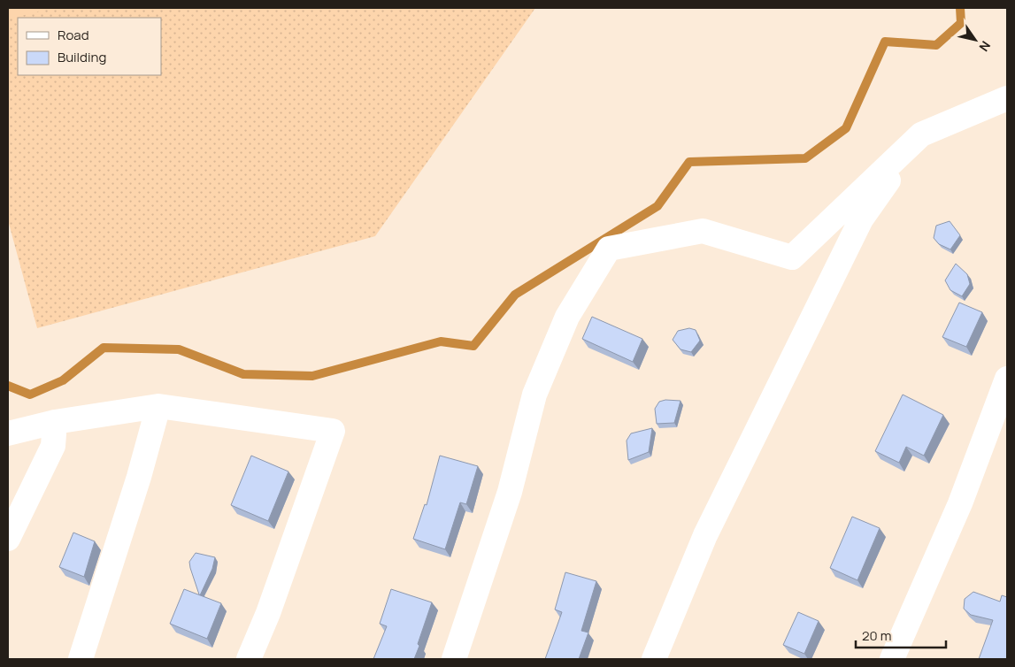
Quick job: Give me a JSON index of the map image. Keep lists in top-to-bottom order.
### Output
{
  "legend": ["Road", "Building"],
  "scale_bar": "20 m",
  "north": "bottom right"
}
